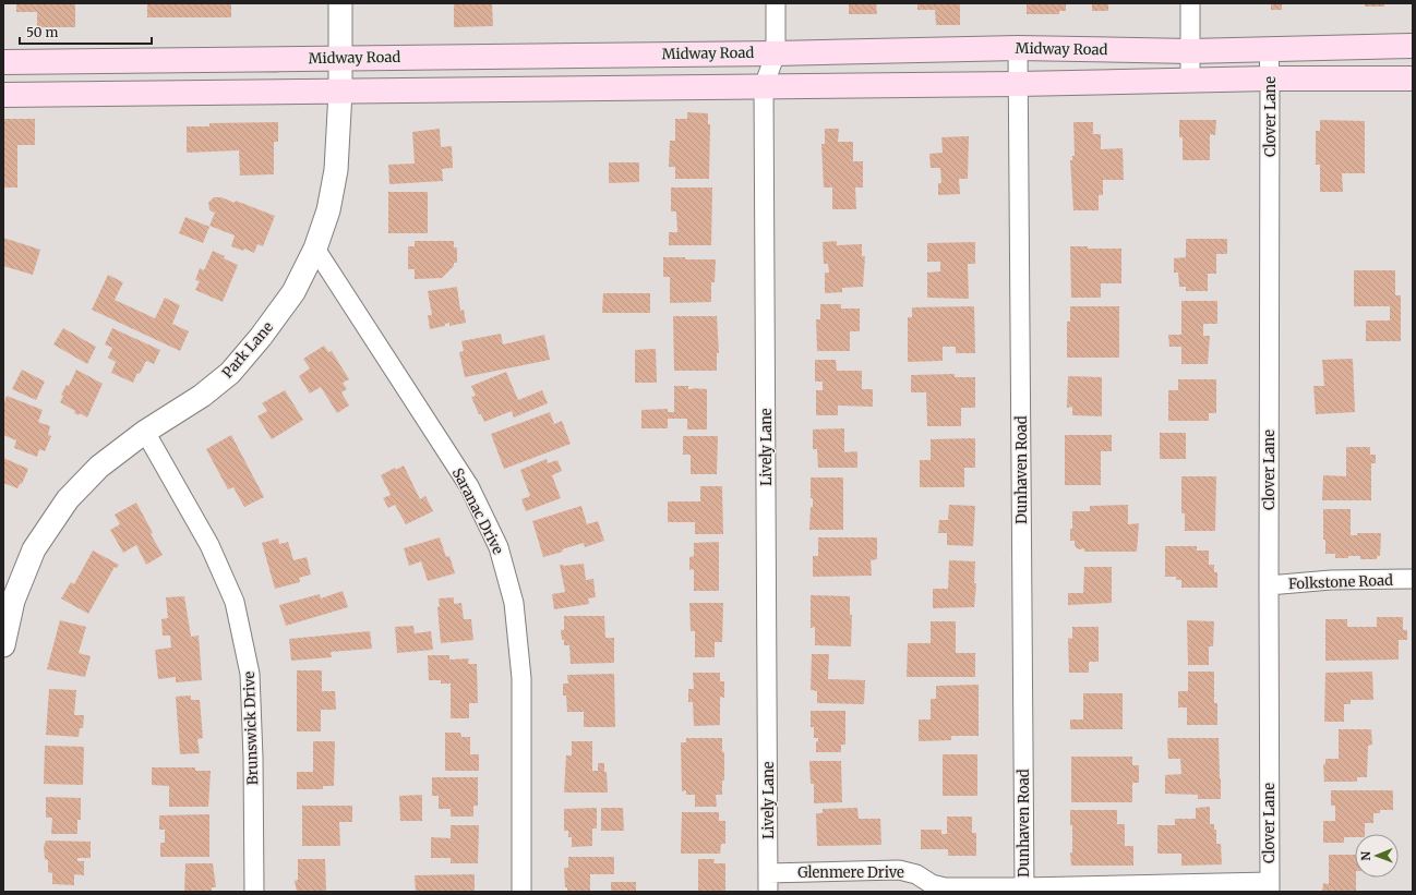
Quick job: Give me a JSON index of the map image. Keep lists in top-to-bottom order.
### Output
{
  "streets": {
    "main road": ["Midway Road"],
    "street": [
      "Clover Lane",
      "Park Lane",
      "Lively Lane",
      "Dunhaven Road",
      "Saranac Drive",
      "Folkstone Road",
      "Brunswick Drive",
      "Glenmere Drive"
    ]
  },
  "crossings": [
    ["Midway Road", "Clover Lane"],
    ["Midway Road", "Park Lane"],
    ["Midway Road", "Lively Lane"],
    ["Midway Road", "Dunhaven Road"],
    ["Clover Lane", "Folkstone Road"],
    ["Clover Lane", "Glenmere Drive"],
    ["Park Lane", "Saranac Drive"],
    ["Park Lane", "Brunswick Drive"],
    ["Lively Lane", "Glenmere Drive"],
    ["Dunhaven Road", "Glenmere Drive"]
  ],
  "scale_bar": "50 m",
  "north": "left"
}
